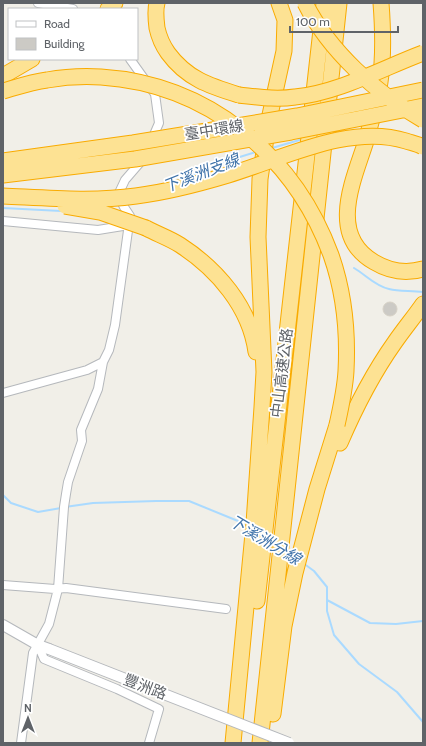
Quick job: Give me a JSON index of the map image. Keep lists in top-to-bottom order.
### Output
{
  "streets": {
    "highway": ["臺中環線", "中山高速公路"],
    "street": ["豐洲路"]
  },
  "water": ["下溪洲支線", "下溪洲分線"],
  "legend": ["Road", "Building"],
  "scale_bar": "100 m",
  "north": "top"
}
